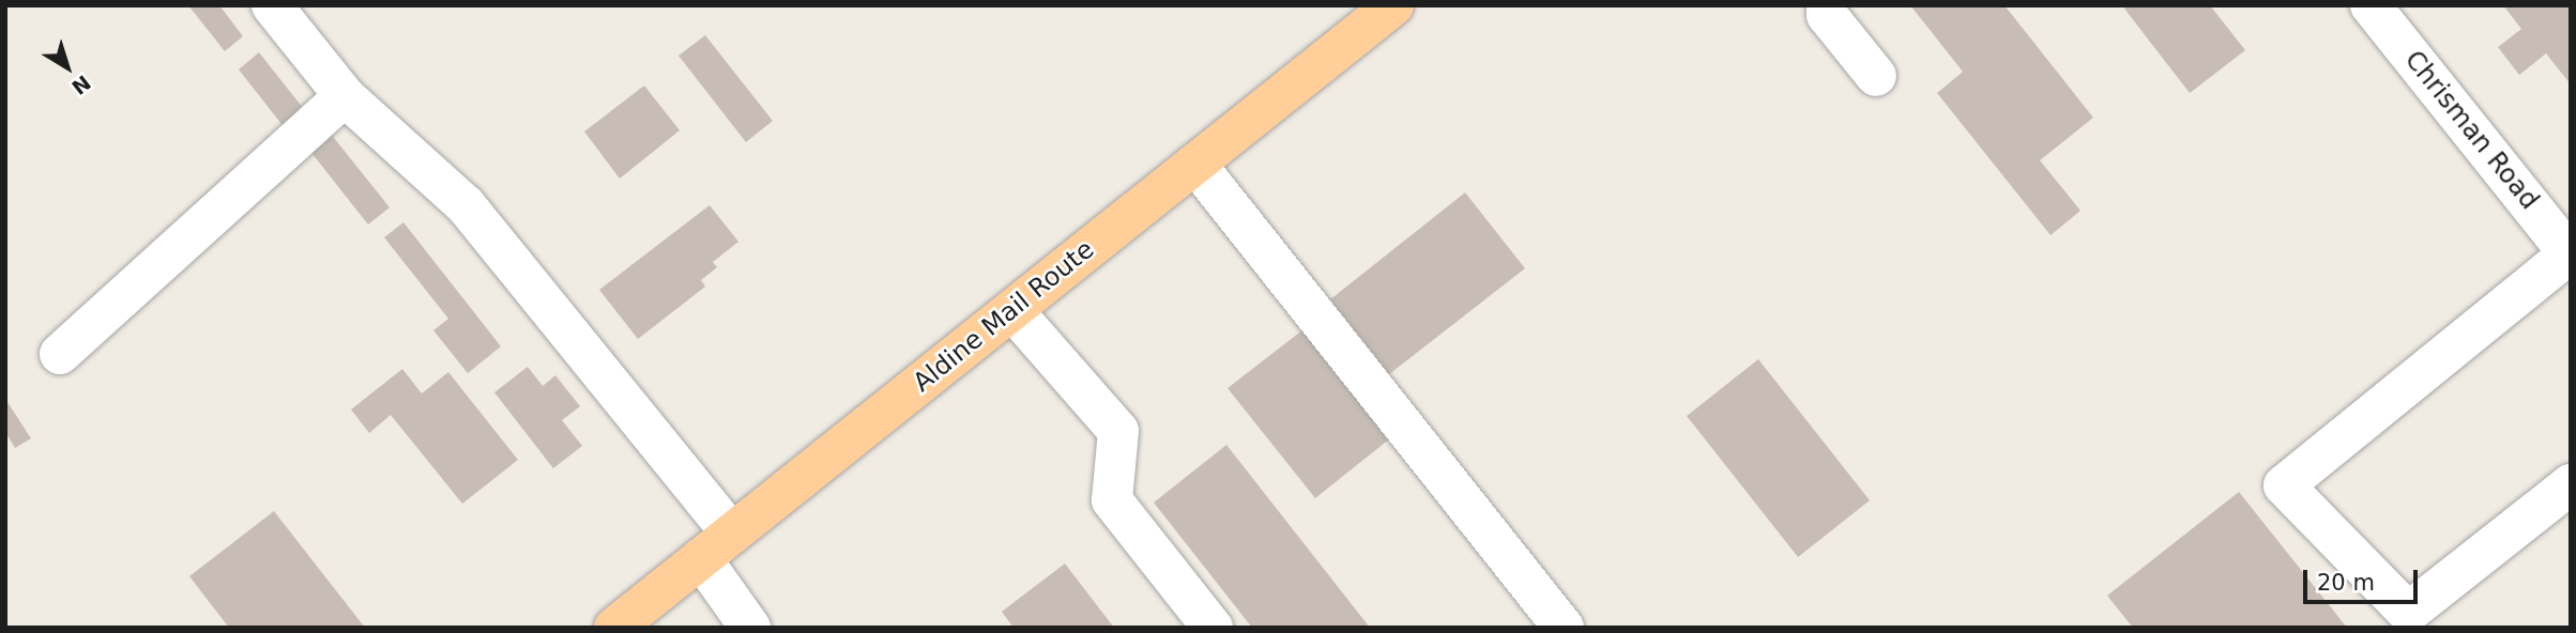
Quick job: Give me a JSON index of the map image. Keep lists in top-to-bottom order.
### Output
{
  "streets": {
    "main road": ["Aldine Mail Route"],
    "street": ["Chrisman Road"]
  },
  "scale_bar": "20 m",
  "north": "bottom right"
}
